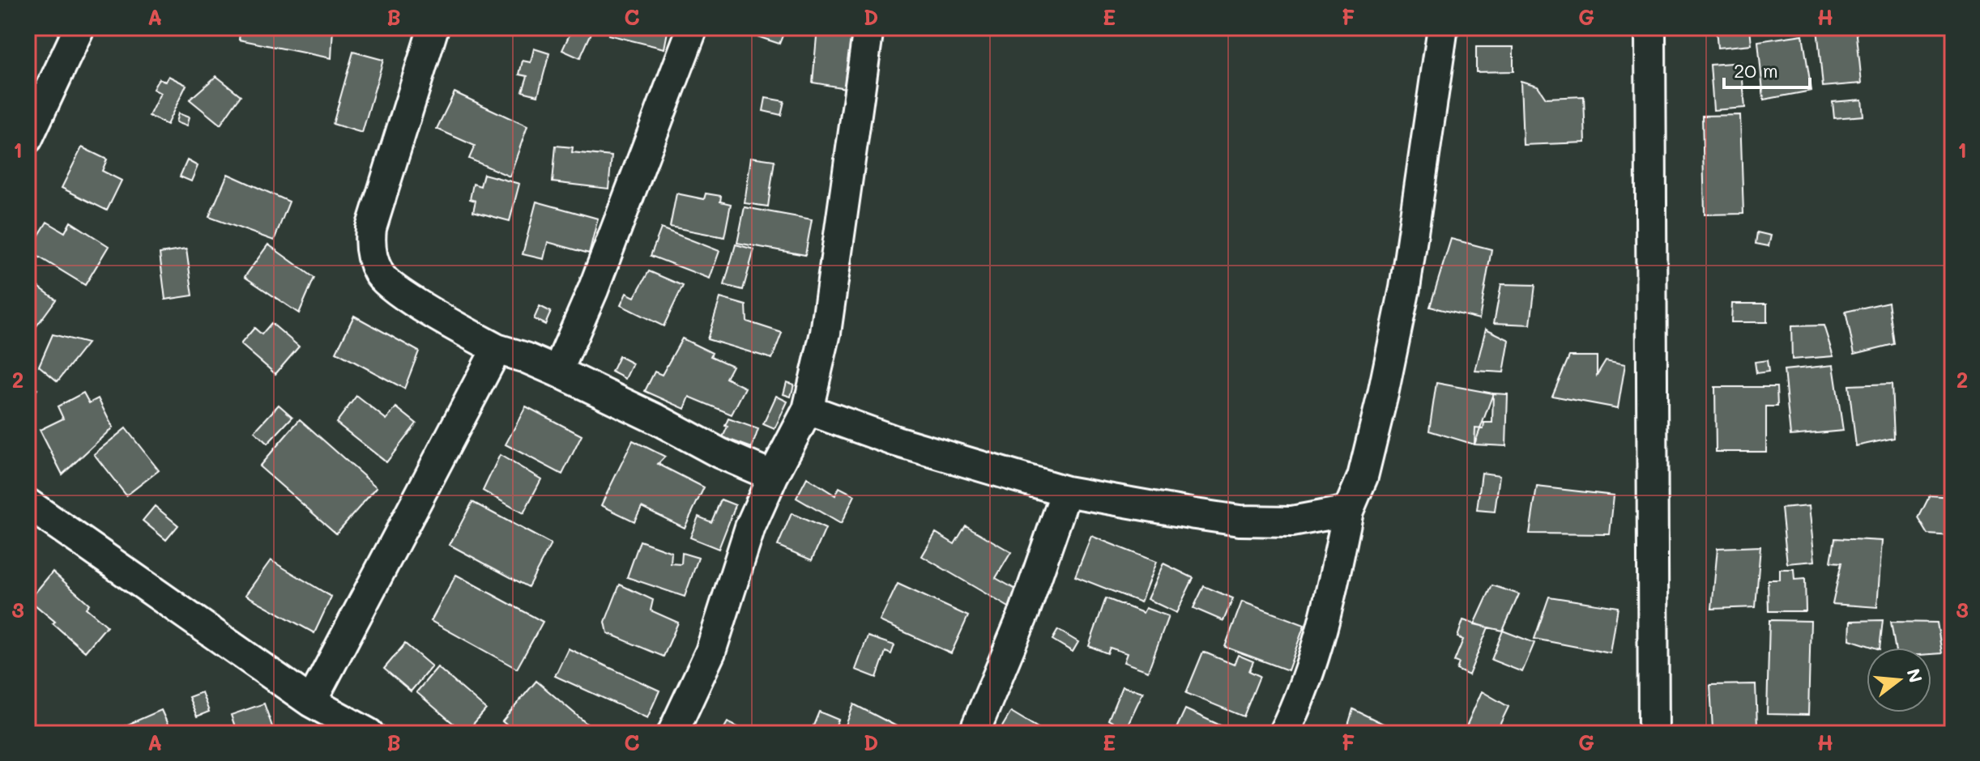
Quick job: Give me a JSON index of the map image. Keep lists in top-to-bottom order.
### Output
{
  "scale_bar": "20 m",
  "north": "right",
  "grid": {
    "columns": [
      "A",
      "B",
      "C",
      "D",
      "E",
      "F",
      "G",
      "H"
    ],
    "rows": ["1", "2", "3"]
  }
}
